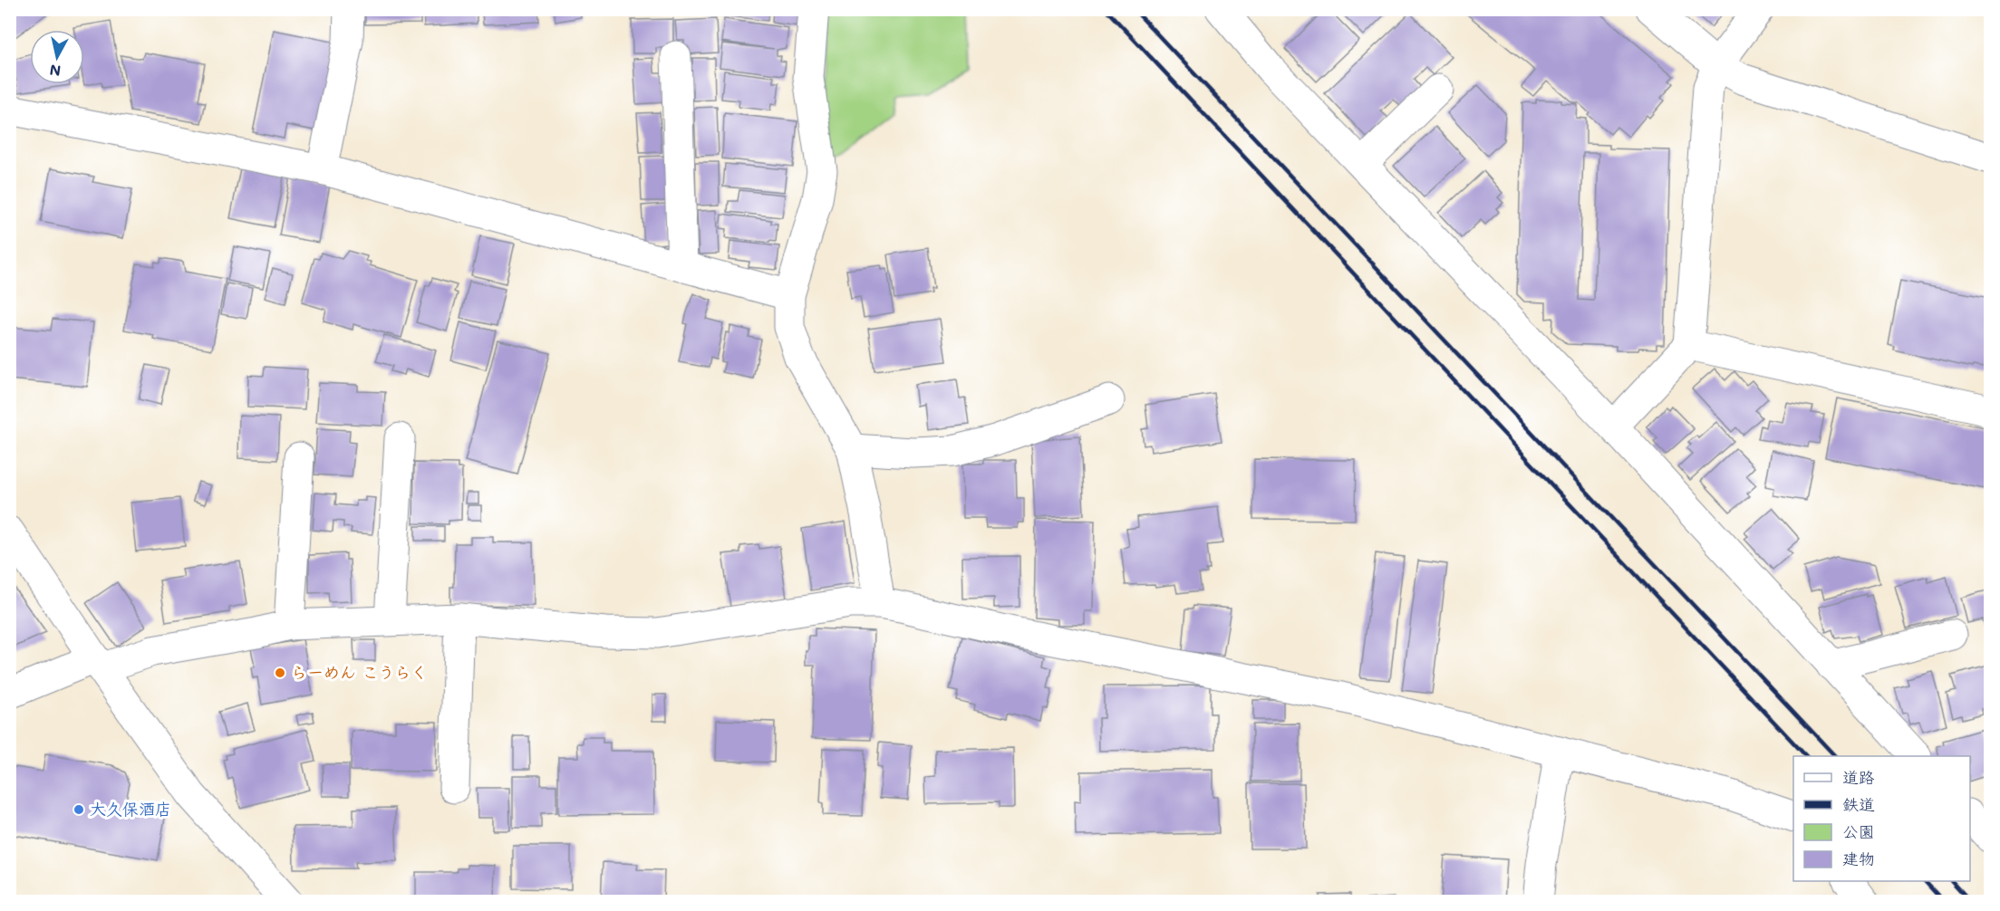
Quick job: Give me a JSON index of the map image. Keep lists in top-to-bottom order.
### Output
{
  "places": ["らーめん こうらく", "大久保酒店"],
  "legend": [
    "道路",
    "鉄道",
    "公園",
    "建物"
  ],
  "north": "bottom"
}
